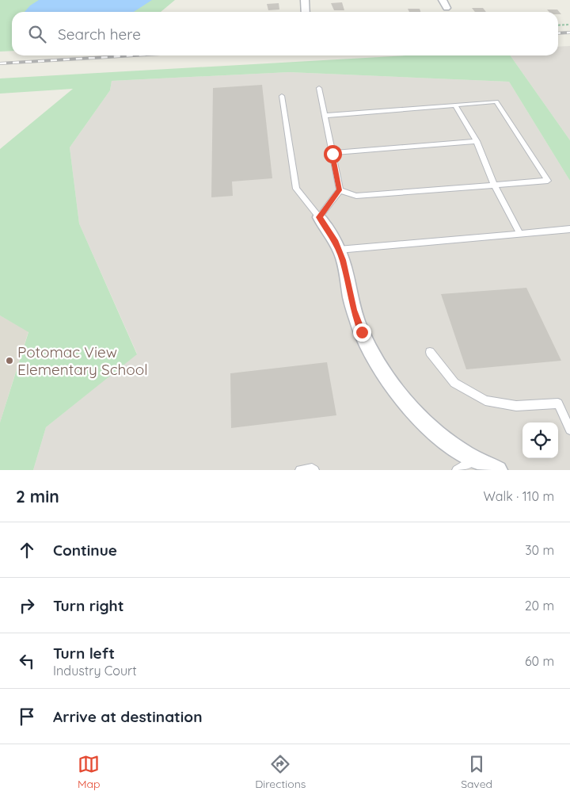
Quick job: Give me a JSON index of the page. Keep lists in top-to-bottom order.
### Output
{
  "places": ["Potomac View Elementary School"],
  "page": {
    "search": "Search here",
    "heading": ["2 min", "Walk · 110 m"],
    "list": [
      ["Continue", "30 m"],
      ["Turn right", "20 m"],
      ["Turn left", "Industry Court", "60 m"],
      "Arrive at destination"
    ],
    "nav": ["Map", "Directions", "Saved"]
  }
}
